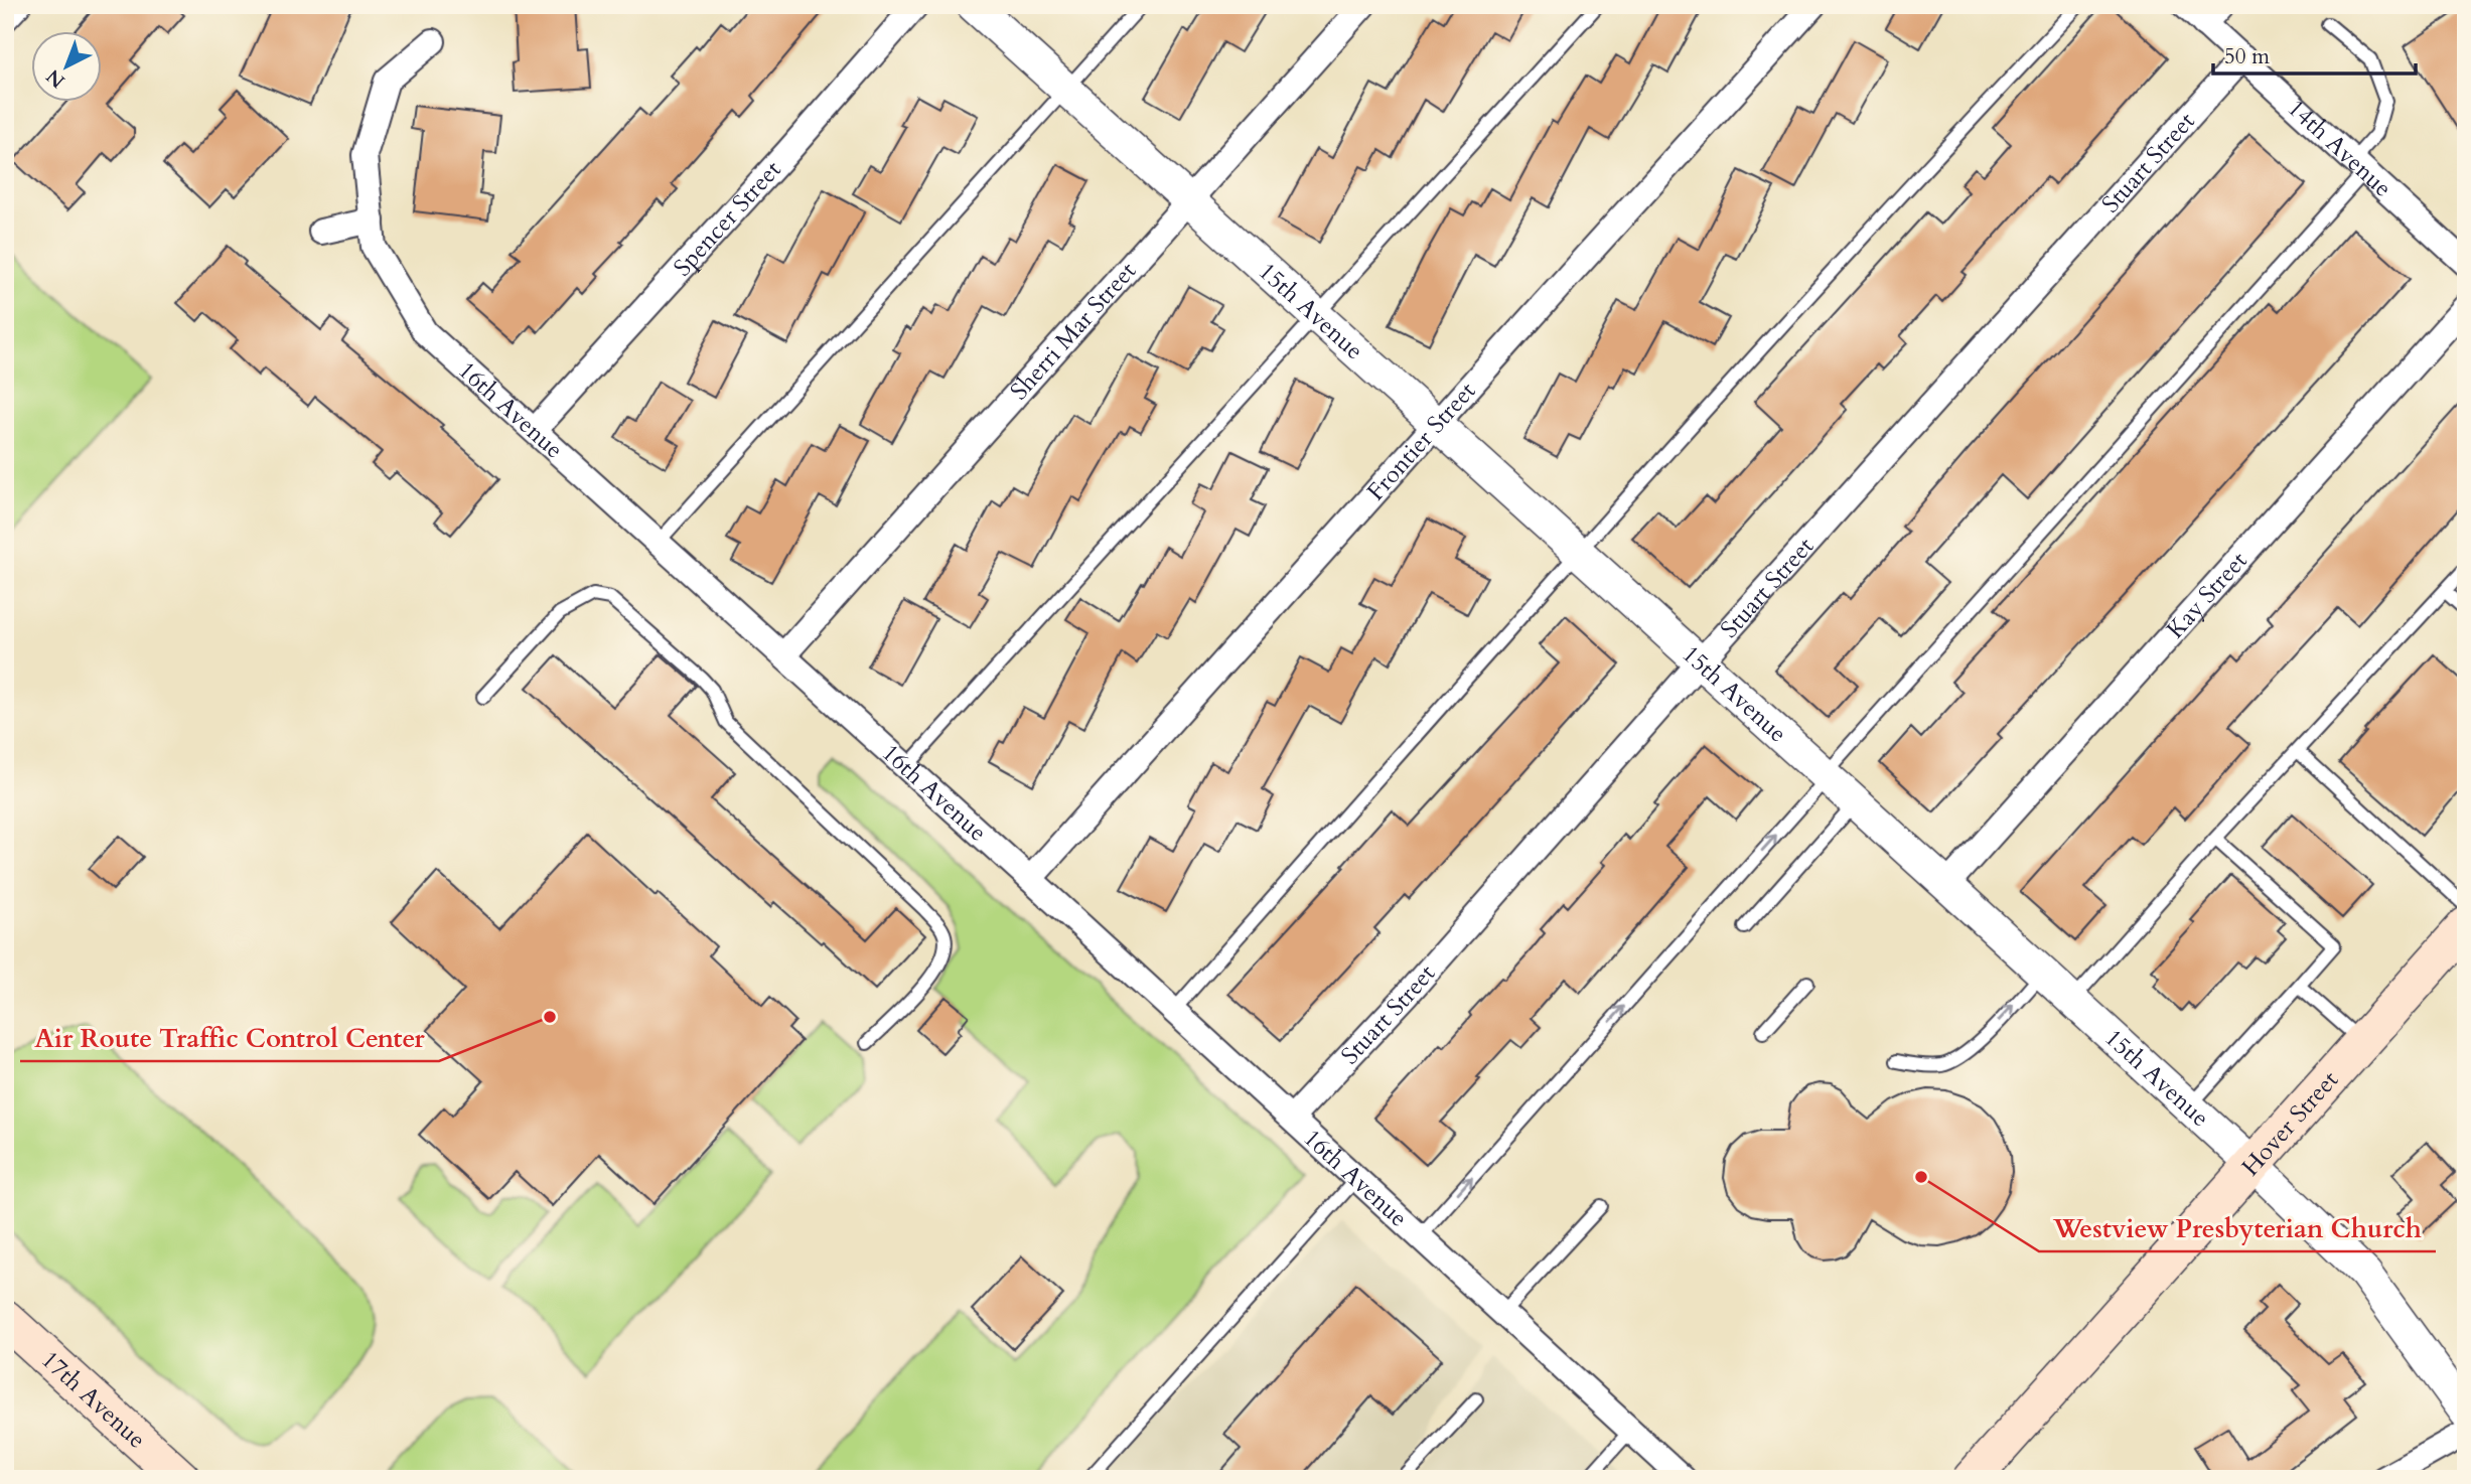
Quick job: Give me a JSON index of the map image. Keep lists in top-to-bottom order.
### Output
{
  "streets": {
    "main road": ["Hover Street", "17th Avenue"],
    "street": [
      "14th Avenue",
      "Stuart Street",
      "Spencer Street",
      "15th Avenue",
      "Sherri Mar Street",
      "16th Avenue",
      "Frontier Street",
      "Kay Street"
    ]
  },
  "crossings": [
    ["14th Avenue", "Stuart Street"],
    ["Stuart Street", "15th Avenue"],
    ["Stuart Street", "16th Avenue"],
    ["Spencer Street", "16th Avenue"],
    ["15th Avenue", "Sherri Mar Street"],
    ["15th Avenue", "Frontier Street"],
    ["15th Avenue", "Kay Street"],
    ["15th Avenue", "Hover Street"],
    ["Sherri Mar Street", "16th Avenue"],
    ["16th Avenue", "Frontier Street"]
  ],
  "places": ["Air Route Traffic Control Center", "Westview Presbyterian Church"],
  "scale_bar": "50 m",
  "north": "bottom left"
}
